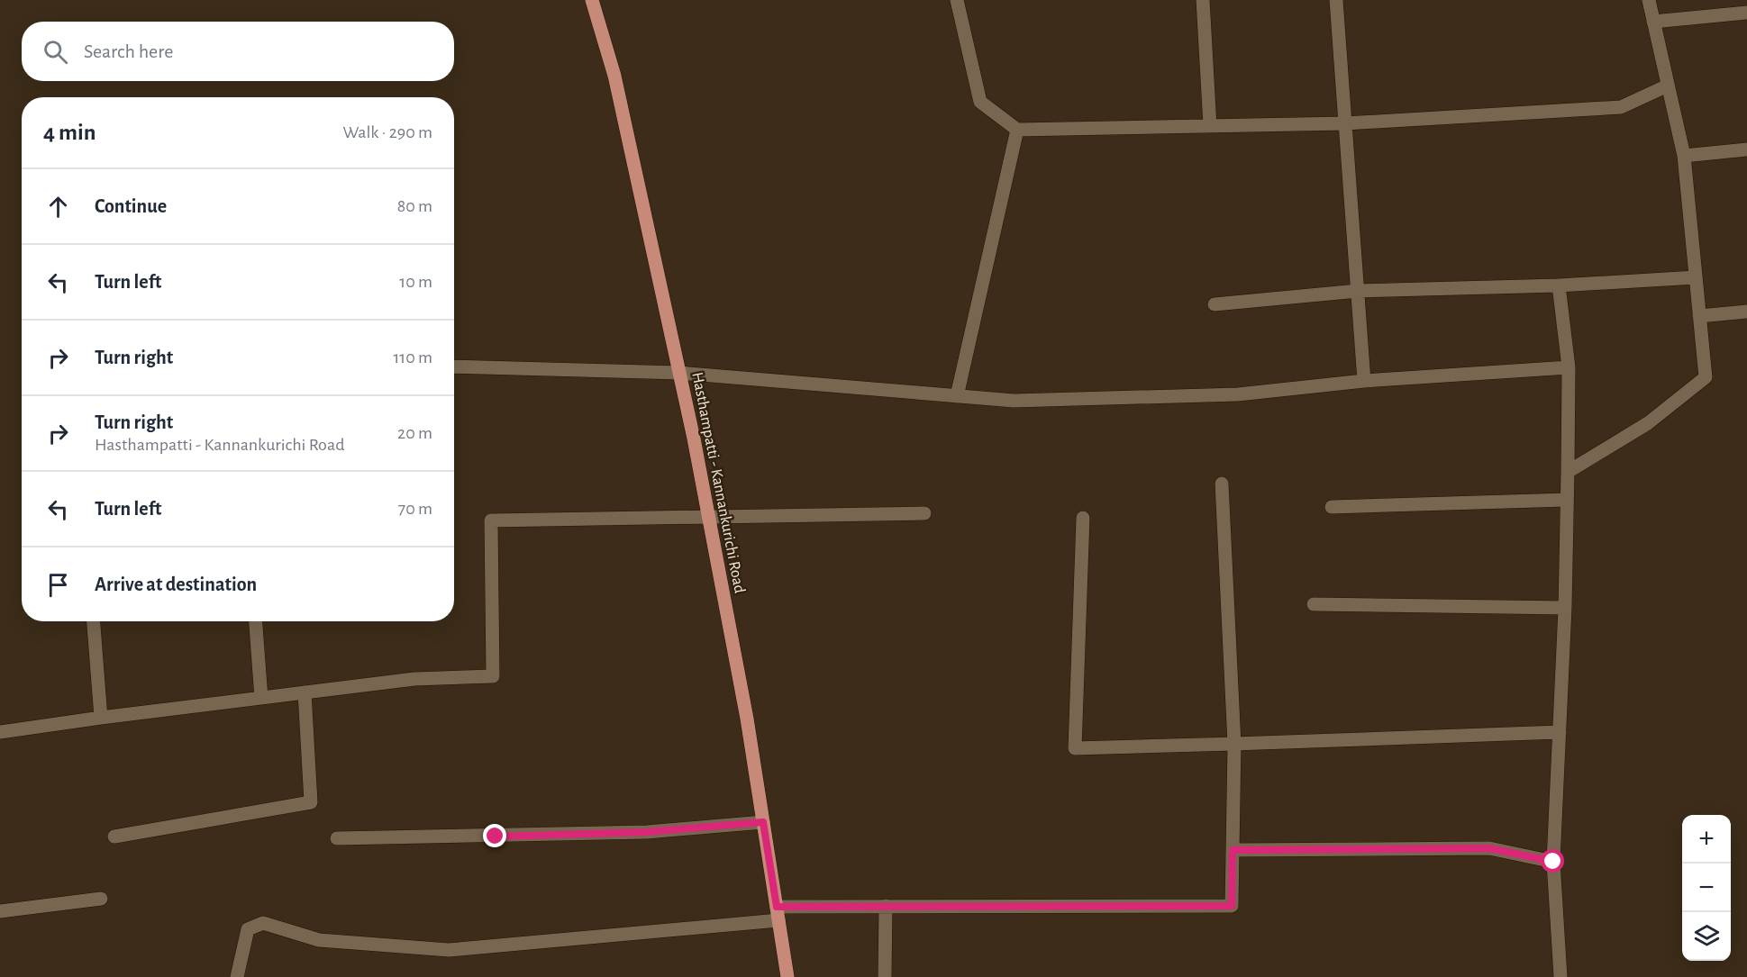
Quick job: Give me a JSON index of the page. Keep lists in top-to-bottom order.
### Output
{
  "streets": {
    "main road": ["Hasthampatti - Kannankurichi Road"]
  },
  "page": {
    "search": "Search here",
    "heading": ["4 min", "Walk · 290 m"],
    "list": [
      ["Continue", "80 m"],
      ["Turn left", "10 m"],
      ["Turn right", "110 m"],
      ["Turn right", "Hasthampatti - Kannankurichi Road", "20 m"],
      ["Turn left", "70 m"],
      "Arrive at destination"
    ],
    "map_buttons": ["+", "−"]
  }
}
